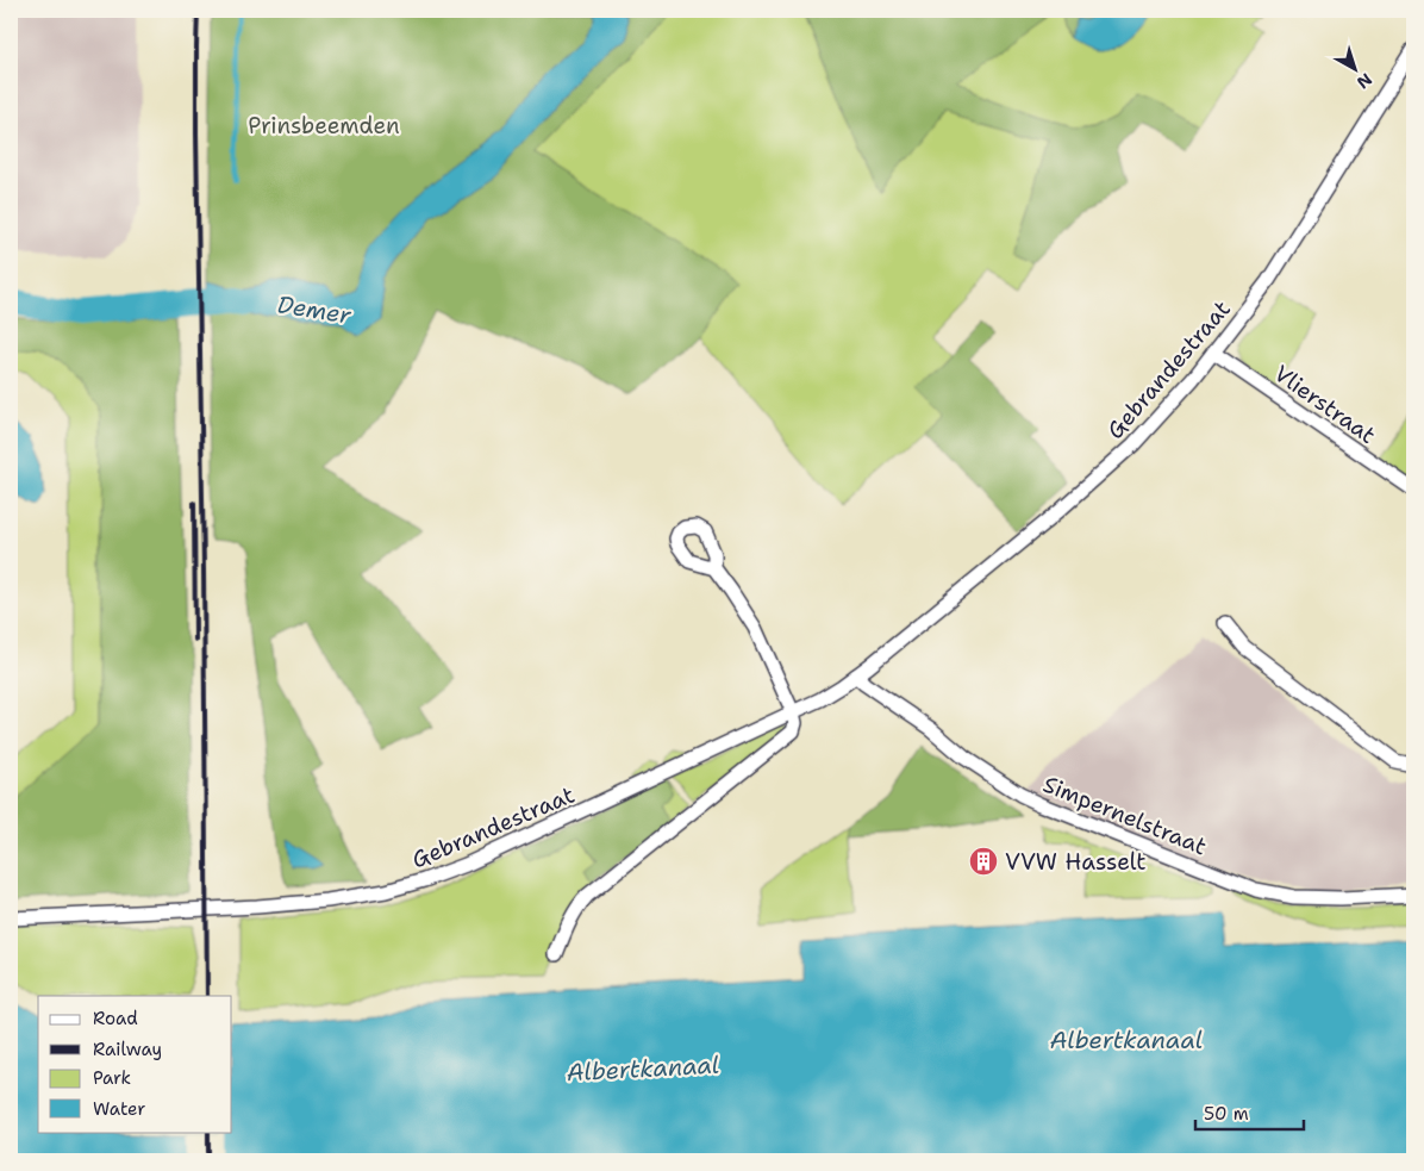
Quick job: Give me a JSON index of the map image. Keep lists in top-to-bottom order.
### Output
{
  "streets": {
    "street": ["Gebrandestraat", "Vlierstraat", "Simpernelstraat"]
  },
  "crossings": [
    ["Gebrandestraat", "Vlierstraat"],
    ["Gebrandestraat", "Simpernelstraat"]
  ],
  "water": ["Demer", "Albertkanaal"],
  "parks": ["Prinsbeemden"],
  "places": {
    "building": ["VVW Hasselt"]
  },
  "legend": [
    "Road",
    "Railway",
    "Park",
    "Water"
  ],
  "scale_bar": "50 m",
  "north": "bottom right"
}
